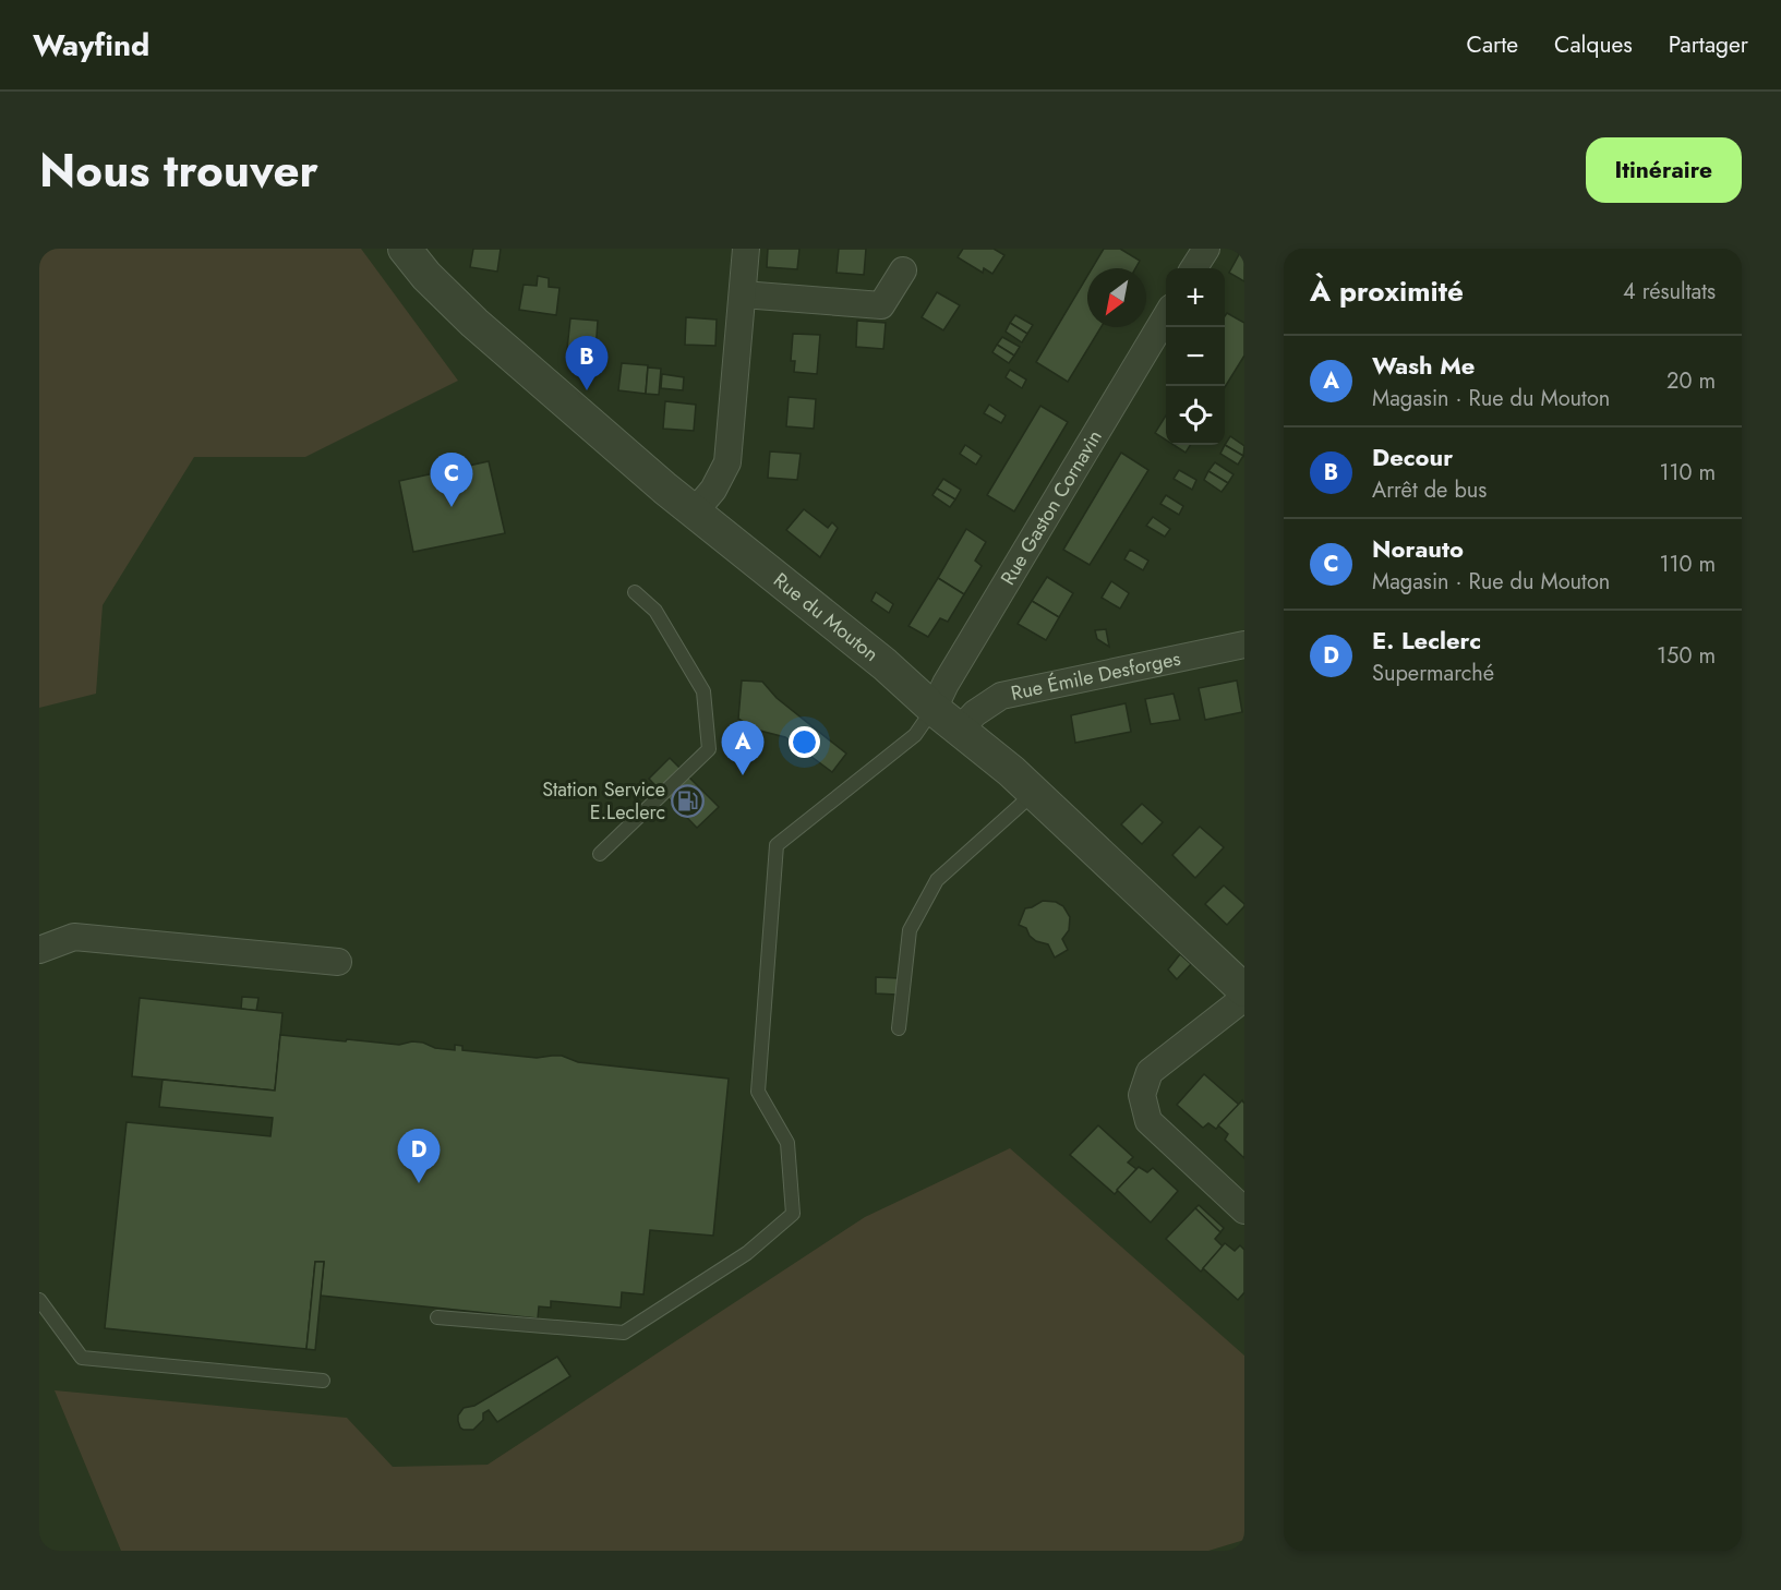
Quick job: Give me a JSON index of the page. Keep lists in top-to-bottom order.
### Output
{
  "streets": {
    "street": ["Rue Gaston Cornavin", "Rue du Mouton", "Rue Émile Desforges"]
  },
  "crossings": [
    ["Rue Gaston Cornavin", "Rue du Mouton"],
    ["Rue du Mouton", "Rue Émile Desforges"]
  ],
  "places": {
    "fuel station": ["Station Service E.Leclerc"]
  },
  "north": "bottom left",
  "page": {
    "header": "Wayfind",
    "nav": ["Carte", "Calques", "Partager"],
    "title": "Nous trouver",
    "buttons": "Itinéraire",
    "heading": ["À proximité", "4 résultats"],
    "map_buttons": ["+", "−"],
    "list": [
      {
        "mark": "A",
        "name": "Wash Me",
        "note": "Magasin · Rue du Mouton",
        "value": "20 m"
      },
      {
        "mark": "B",
        "name": "Decour",
        "note": "Arrêt de bus",
        "value": "110 m"
      },
      {
        "mark": "C",
        "name": "Norauto",
        "note": "Magasin · Rue du Mouton",
        "value": "110 m"
      },
      {
        "mark": "D",
        "name": "E. Leclerc",
        "note": "Supermarché",
        "value": "150 m"
      }
    ],
    "pins": [
      "B",
      "C",
      "A",
      "D"
    ]
  }
}
